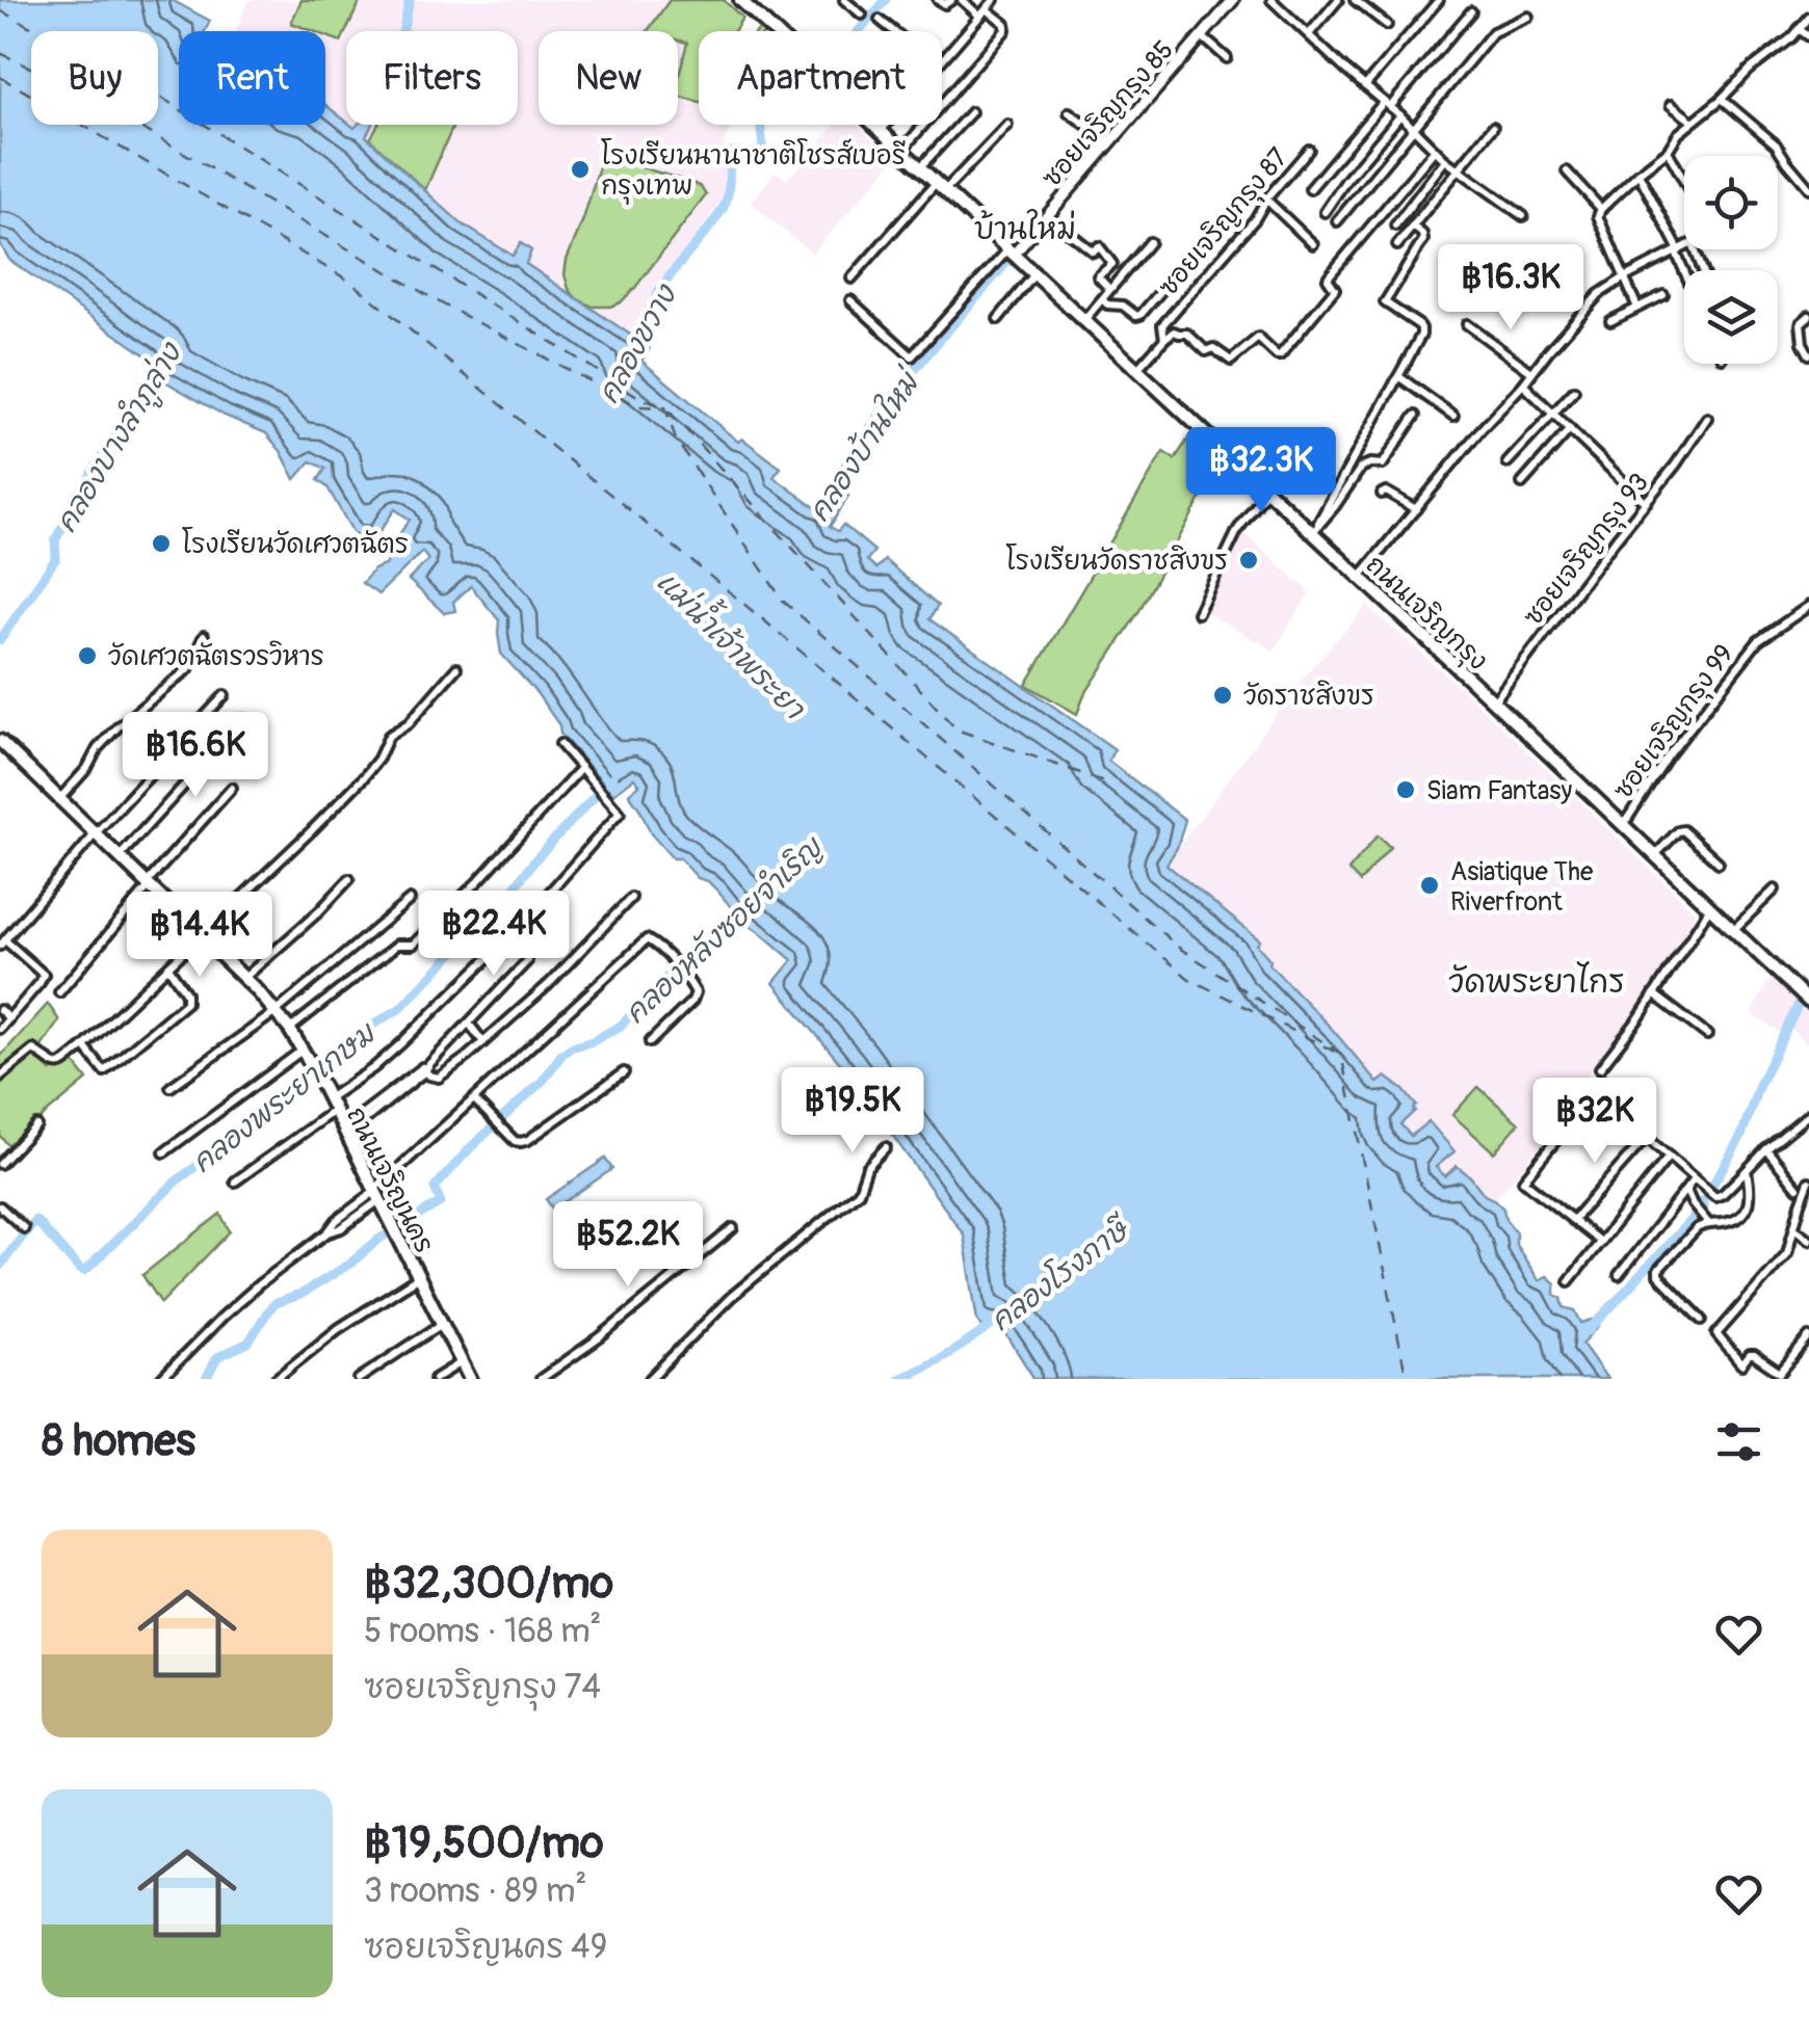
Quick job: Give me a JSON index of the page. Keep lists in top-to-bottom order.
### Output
{
  "streets": {
    "main road": ["ถนนเจริญกรุง", "ถนนเจริญนคร"],
    "street": [
      "ซอยเจริญกรุง 85",
      "ซอยเจริญกรุง 87",
      "ซอยเจริญกรุง 93",
      "ซอยเจริญกรุง 99"
    ]
  },
  "crossings": [
    ["ซอยเจริญกรุง 85", "ถนนเจริญกรุง"],
    ["ซอยเจริญกรุง 87", "ถนนเจริญกรุง"],
    ["ซอยเจริญกรุง 93", "ถนนเจริญกรุง"],
    ["ถนนเจริญกรุง", "ซอยเจริญกรุง 99"]
  ],
  "districts": ["บ้านใหม่", "วัดพระยาไกร"],
  "water": [
    "คลองขวาง",
    "คลองบางลำภูล่าง",
    "คลองบ้านใหม่",
    "แม่น้ำเจ้าพระยา",
    "คลองหลังซอยจำเริญ",
    "คลองพระยาเกษม",
    "คลองโรงภาษี"
  ],
  "places": [
    "โรงเรียนนานาชาติโชรส์เบอรี กรุงเทพ",
    "โรงเรียนวัดเศวตฉัตร",
    "โรงเรียนวัดราชสิงขร",
    "วัดเศวตฉัตรวรวิหาร",
    "วัดราชสิงขร",
    "Siam Fantasy",
    "Asiatique The Riverfront"
  ],
  "page": {
    "chip": [
      "Buy",
      "Rent",
      "Filters",
      "New",
      "Apartment"
    ],
    "price": [
      "฿16.3K",
      "฿32.3K",
      "฿16.6K",
      "฿22.4K",
      "฿14.4K",
      "฿19.5K",
      "฿32K",
      "฿52.2K"
    ],
    "heading": "8 homes",
    "list": [
      {
        "name": "฿32,300/mo",
        "note": "5 rooms · 168 m² · ซอยเจริญกรุง 74"
      },
      {
        "name": "฿19,500/mo",
        "note": "3 rooms · 89 m² · ซอยเจริญนคร 49"
      }
    ]
  }
}
